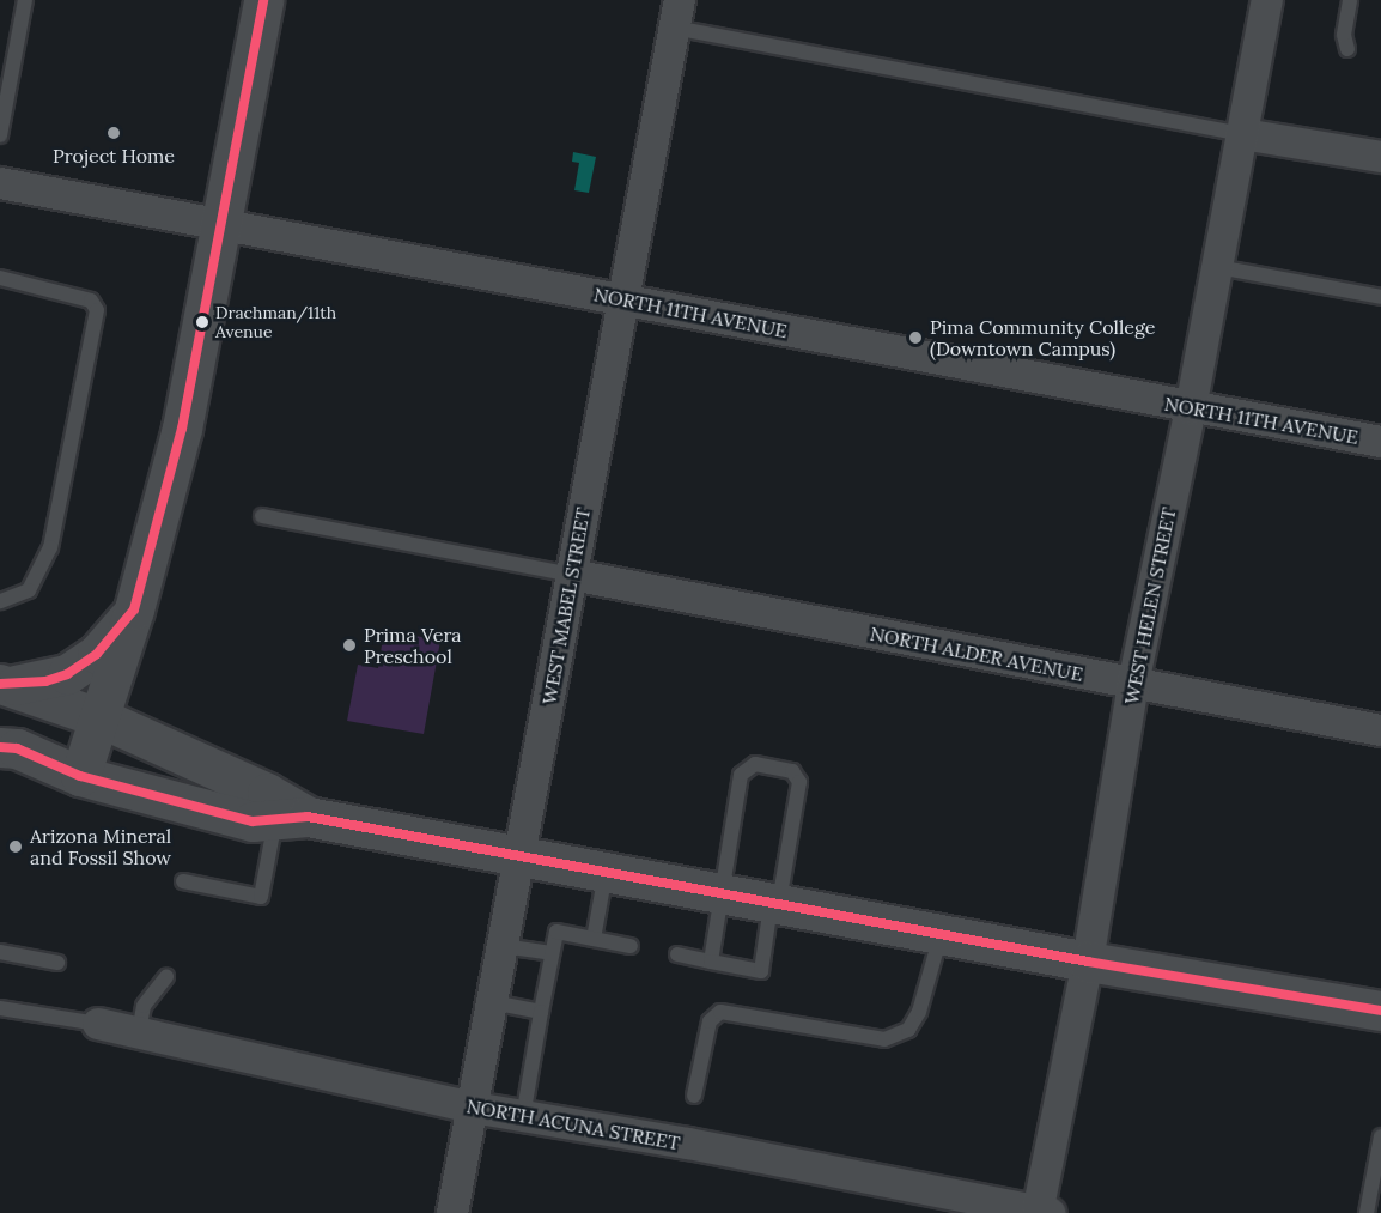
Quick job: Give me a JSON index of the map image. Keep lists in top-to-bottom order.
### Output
{
  "streets": {
    "street": [
      "NORTH 11TH AVENUE",
      "WEST MABEL STREET",
      "WEST HELEN STREET",
      "NORTH ALDER AVENUE",
      "NORTH ACUNA STREET"
    ]
  },
  "crossings": [
    ["NORTH 11TH AVENUE", "WEST MABEL STREET"],
    ["NORTH 11TH AVENUE", "WEST HELEN STREET"],
    ["WEST MABEL STREET", "NORTH ALDER AVENUE"],
    ["WEST MABEL STREET", "NORTH ACUNA STREET"],
    ["WEST HELEN STREET", "NORTH ALDER AVENUE"],
    ["WEST HELEN STREET", "NORTH ACUNA STREET"]
  ],
  "places": [
    "Project Home",
    "Drachman/11th Avenue",
    "Pima Community College (Downtown Campus)",
    "Prima Vera Preschool",
    "Arizona Mineral and Fossil Show"
  ]
}
